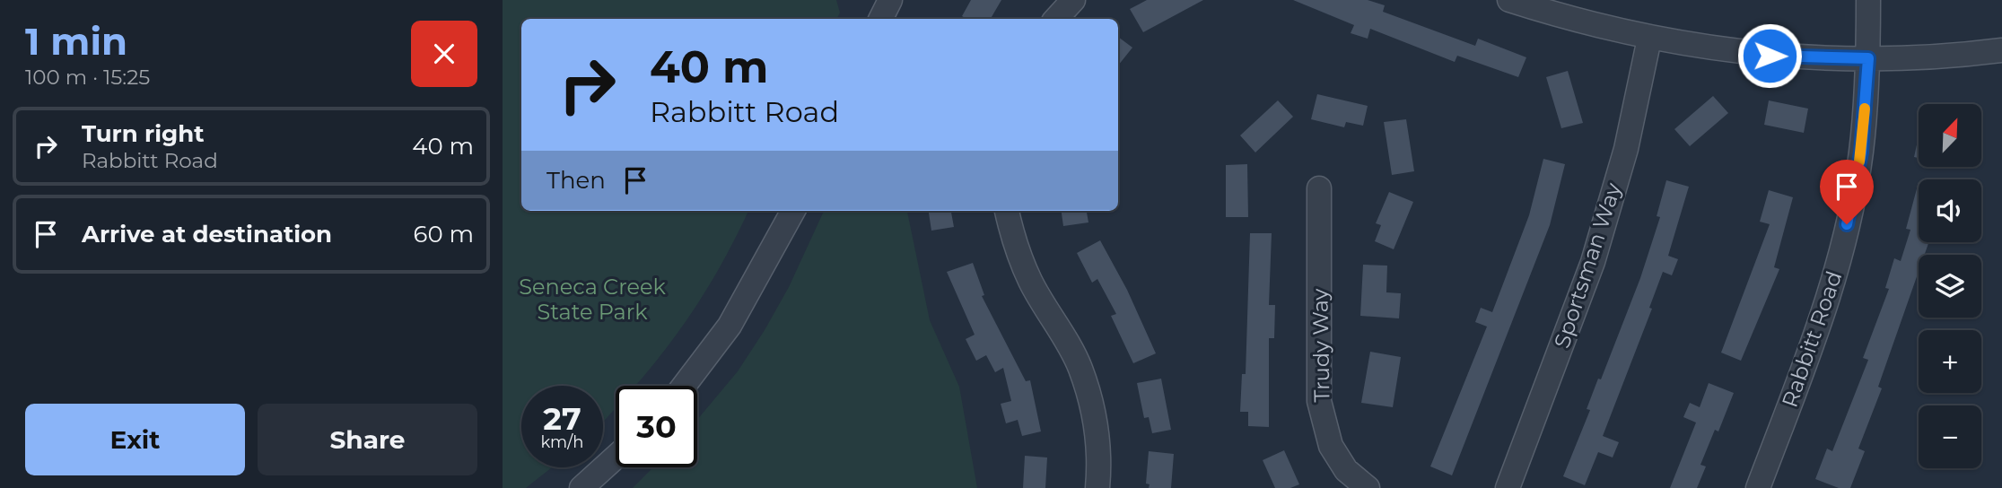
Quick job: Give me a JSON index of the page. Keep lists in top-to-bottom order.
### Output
{
  "streets": {
    "street": ["Sportsman Way", "Rabbitt Road", "Trudy Way"]
  },
  "parks": ["Seneca Creek State Park"],
  "north": "top right",
  "page": {
    "heading": ["1 min", "100 m · 15:25"],
    "turn": ["40 m", "Rabbitt Road"],
    "map_buttons": ["+", "−"],
    "list": [
      {
        "name": "Turn right",
        "note": "Rabbitt Road",
        "value": "40 m"
      },
      {
        "name": "Arrive at destination",
        "value": "60 m"
      }
    ],
    "then": "Then",
    "speed": "27 km/h",
    "limit": "30",
    "buttons": ["Exit", "Share"]
  }
}
